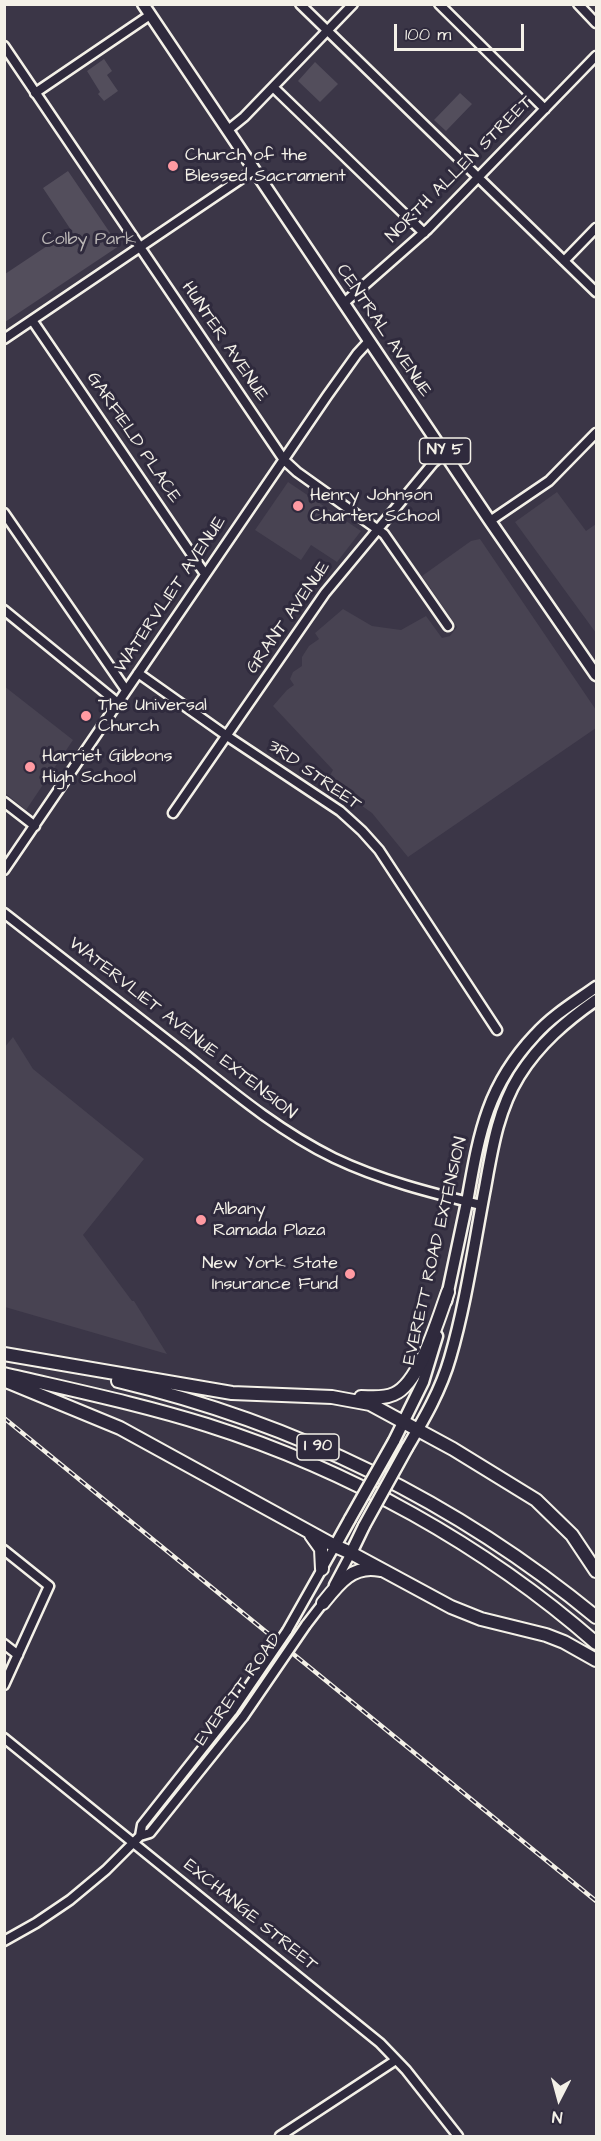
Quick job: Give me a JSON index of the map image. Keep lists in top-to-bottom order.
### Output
{
  "streets": {
    "highway": ["I 90"],
    "main road": ["CENTRAL AVENUE", "NY 5", "EVERETT ROAD EXTENSION"],
    "street": [
      "NORTH ALLEN STREET",
      "HUNTER AVENUE",
      "GARFIELD PLACE",
      "WATERVLIET AVENUE",
      "GRANT AVENUE",
      "3RD STREET",
      "WATERVLIET AVENUE EXTENSION",
      "EVERETT ROAD",
      "EXCHANGE STREET"
    ]
  },
  "crossings": [
    ["NORTH ALLEN STREET", "CENTRAL AVENUE"],
    ["CENTRAL AVENUE", "WATERVLIET AVENUE"],
    ["CENTRAL AVENUE", "GRANT AVENUE"],
    ["HUNTER AVENUE", "WATERVLIET AVENUE"],
    ["HUNTER AVENUE", "GRANT AVENUE"],
    ["GARFIELD PLACE", "WATERVLIET AVENUE"],
    ["WATERVLIET AVENUE", "3RD STREET"],
    ["GRANT AVENUE", "3RD STREET"],
    ["WATERVLIET AVENUE EXTENSION", "EVERETT ROAD EXTENSION"],
    ["EVERETT ROAD EXTENSION", "EVERETT ROAD"],
    ["EVERETT ROAD", "EXCHANGE STREET"]
  ],
  "parks": ["Colby Park"],
  "places": [
    "Church of the Blessed Sacrament",
    "Henry Johnson Charter School",
    "The Universal Church",
    "Harriet Gibbons High School",
    "Albany Ramada Plaza",
    "New York State Insurance Fund"
  ],
  "scale_bar": "100 m",
  "north": "bottom"
}
